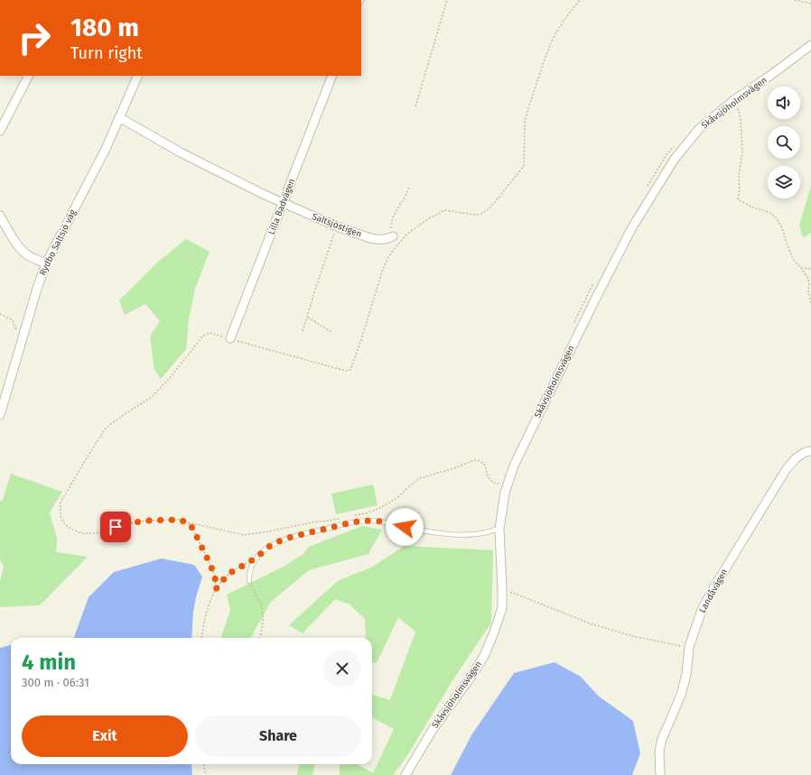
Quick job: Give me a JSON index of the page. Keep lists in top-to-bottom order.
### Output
{
  "streets": {
    "street": [
      "Skåvsjöholmsvägen",
      "Lilla Badvägen",
      "Saltsjöstigen",
      "Rydbo Saltsjö väg",
      "Landåvägen"
    ]
  },
  "crossings": [
    ["Lilla Badvägen", "Saltsjöstigen"]
  ],
  "page": {
    "turn": ["180 m", "Turn right"],
    "heading": ["4 min", "300 m · 06:31"],
    "buttons": ["Exit", "Share"]
  }
}
